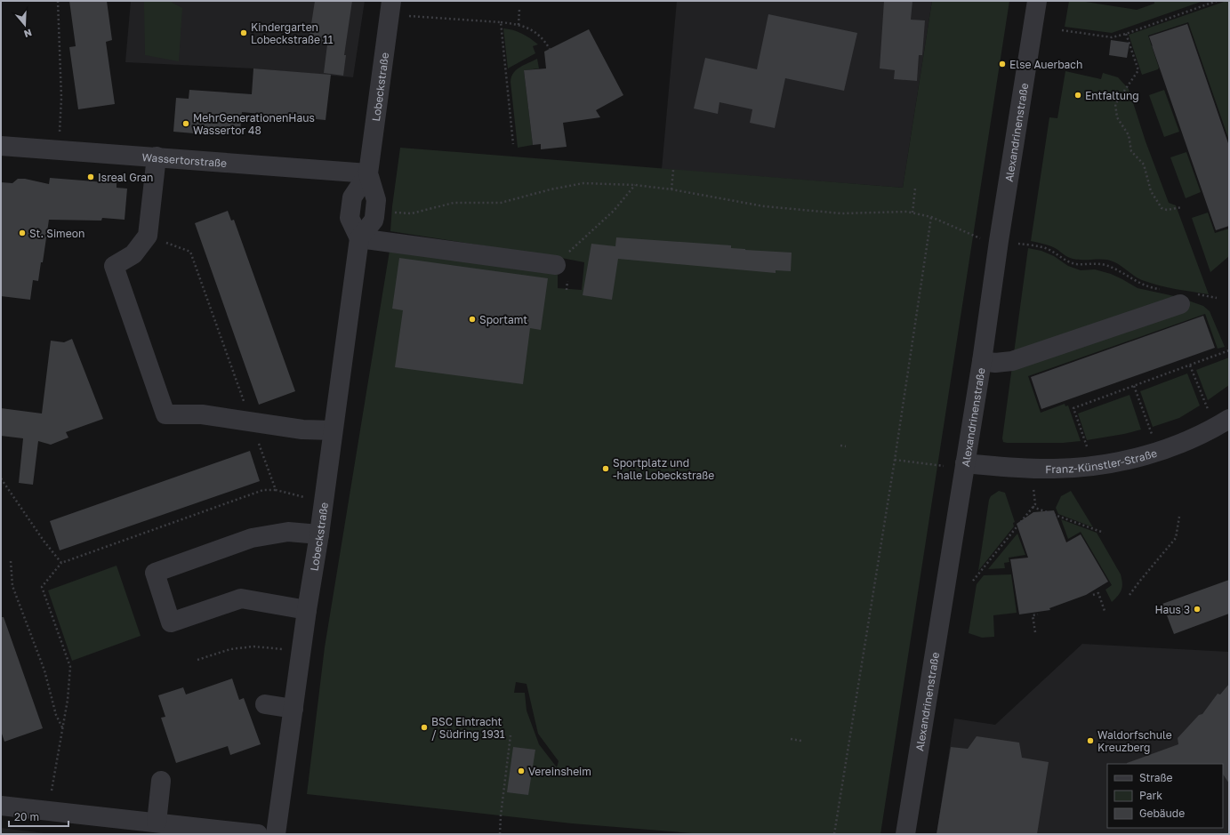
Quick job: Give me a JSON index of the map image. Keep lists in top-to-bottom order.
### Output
{
  "streets": {
    "street": [
      "Lobeckstraße",
      "Alexandrinenstraße",
      "Wassertorstraße",
      "Franz-Künstler-Straße"
    ]
  },
  "crossings": [
    ["Lobeckstraße", "Wassertorstraße"],
    ["Alexandrinenstraße", "Franz-Künstler-Straße"]
  ],
  "places": [
    "Kindergarten Lobeckstraße 11",
    "Else Auerbach",
    "Entfaltung",
    "MehrGenerationenHaus Wassertor 48",
    "Isreal Gran",
    "St. Simeon",
    "Sportamt",
    "Sportplatz und -halle Lobeckstraße",
    "Haus 3",
    "BSC Eintracht / Südring 1931",
    "Waldorfschule Kreuzberg",
    "Vereinsheim"
  ],
  "legend": ["Straße", "Park", "Gebäude"],
  "scale_bar": "20 m",
  "north": "bottom"
}
